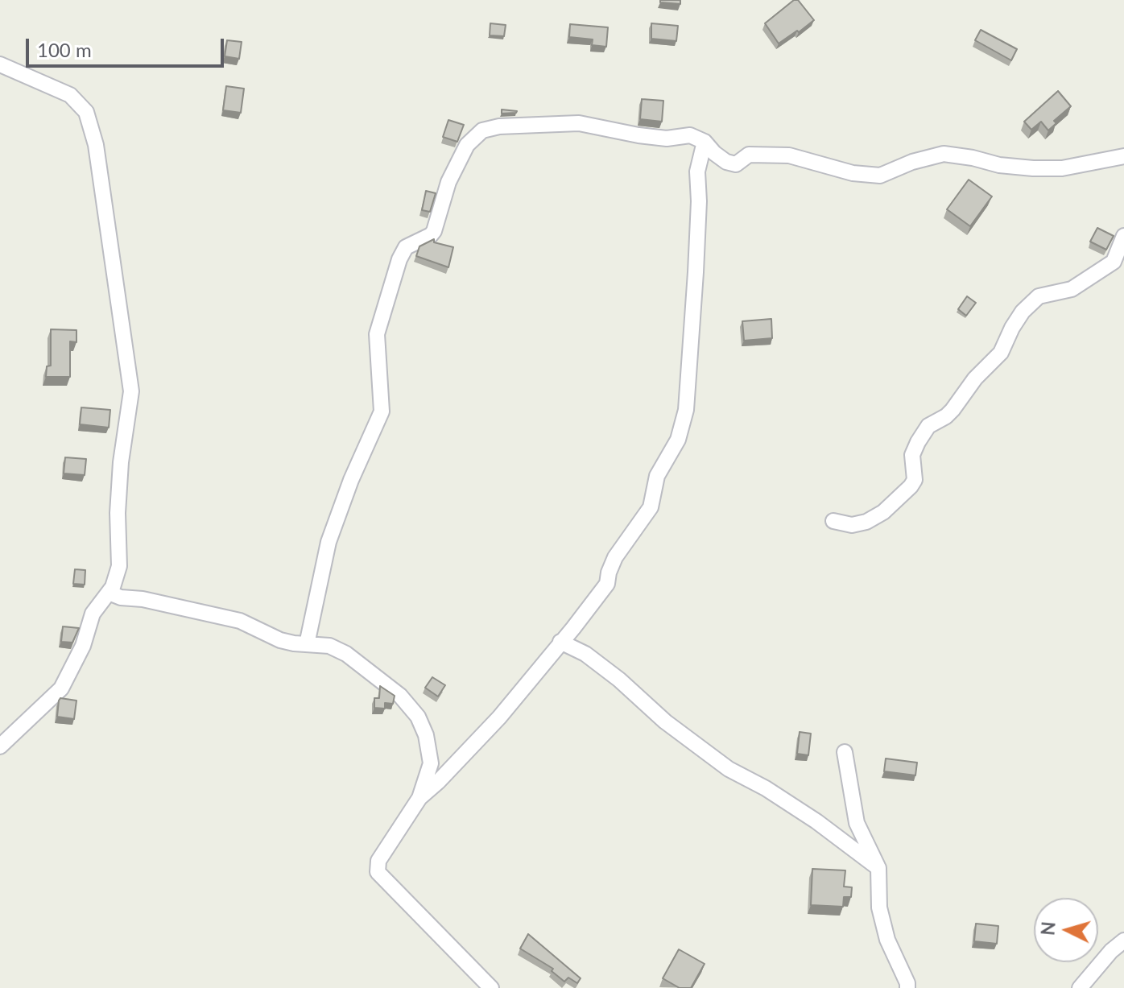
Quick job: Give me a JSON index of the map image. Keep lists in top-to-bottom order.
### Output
{
  "scale_bar": "100 m",
  "north": "left"
}
